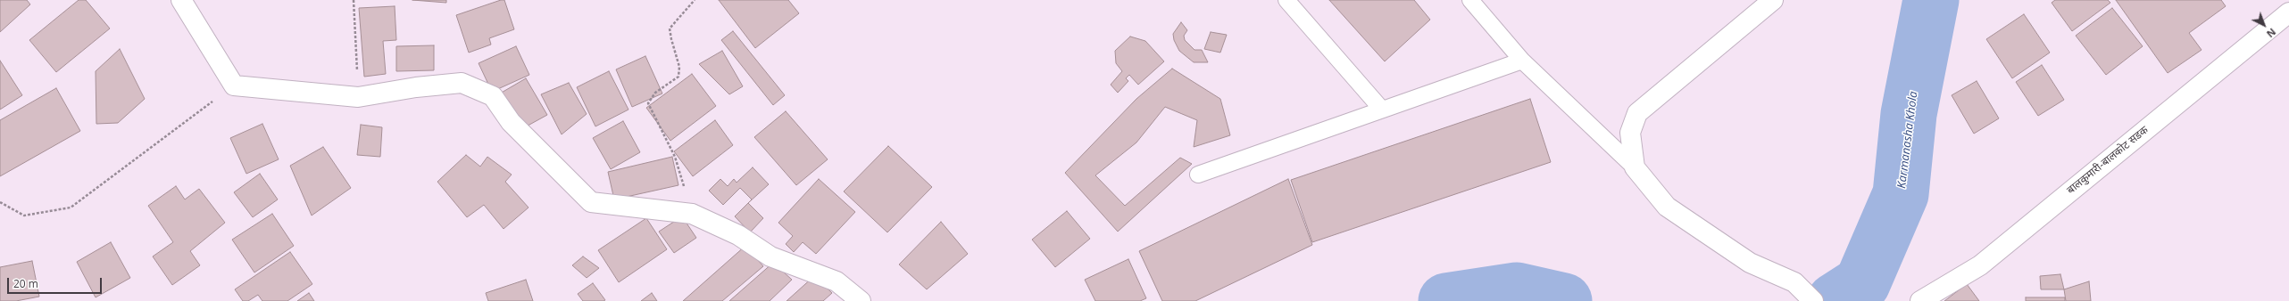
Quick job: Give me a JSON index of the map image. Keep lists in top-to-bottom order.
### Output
{
  "streets": {
    "street": ["बालकुमारी-बालकोट सडक"]
  },
  "water": ["Karmanasha Khola"],
  "scale_bar": "20 m",
  "north": "bottom right"
}
